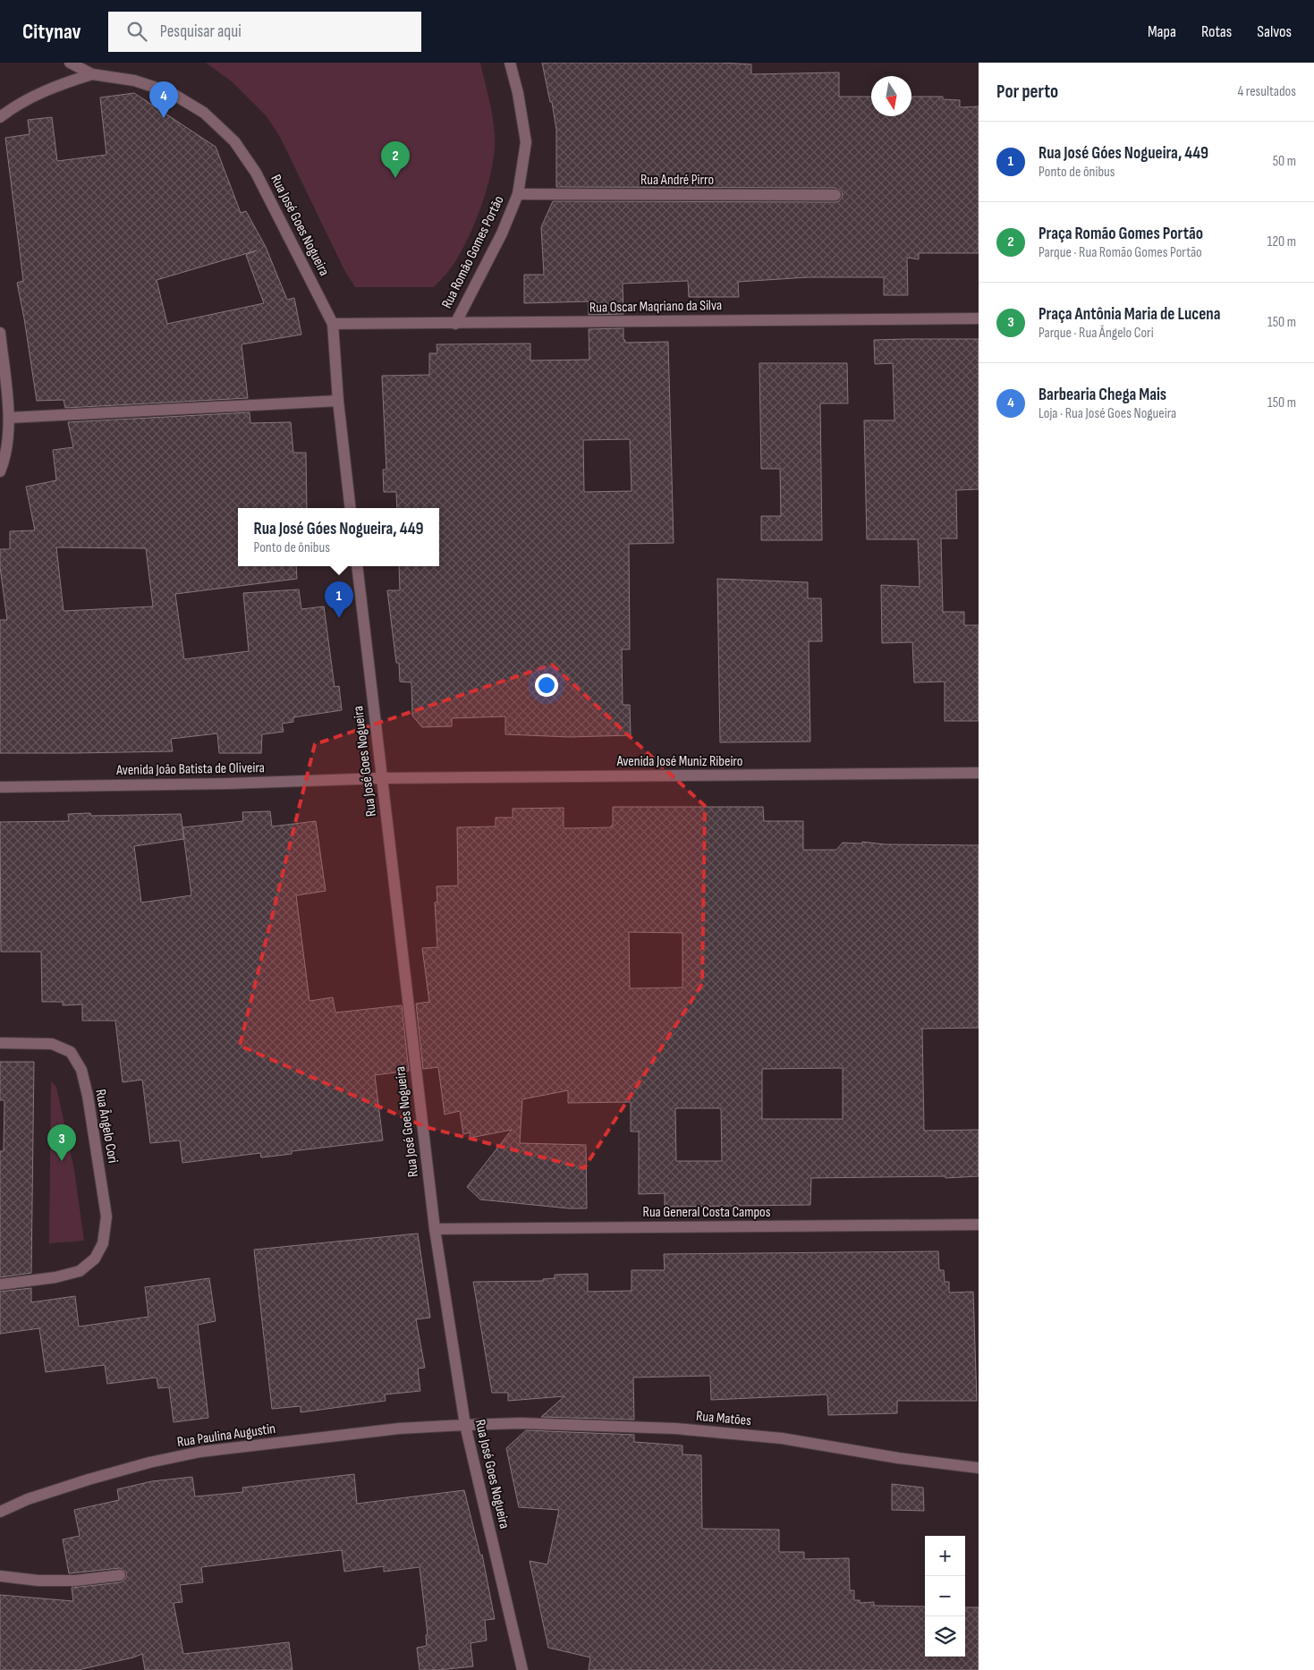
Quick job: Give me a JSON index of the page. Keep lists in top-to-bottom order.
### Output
{
  "streets": {
    "street": [
      "Rua André Pirro",
      "Rua José Goes Nogueira",
      "Rua Romão Gomes Portão",
      "Rua Oscar Maqriano da Silva",
      "Avenida José Muniz Ribeiro",
      "Avenida João Batista de Oliveira",
      "Rua Ângelo Cori",
      "Rua General Costa Campos",
      "Rua Matões",
      "Rua Paulina Augustin"
    ]
  },
  "crossings": [
    ["Rua André Pirro", "Rua Romão Gomes Portão"],
    ["Rua José Goes Nogueira", "Rua Oscar Maqriano da Silva"],
    ["Rua José Goes Nogueira", "Avenida José Muniz Ribeiro"],
    ["Rua José Goes Nogueira", "Avenida João Batista de Oliveira"],
    ["Rua José Goes Nogueira", "Rua General Costa Campos"],
    ["Rua José Goes Nogueira", "Rua Matões"],
    ["Rua José Goes Nogueira", "Rua Paulina Augustin"],
    ["Rua Romão Gomes Portão", "Rua Oscar Maqriano da Silva"],
    ["Avenida José Muniz Ribeiro", "Avenida João Batista de Oliveira"],
    ["Rua Matões", "Rua Paulina Augustin"]
  ],
  "north": "bottom",
  "page": {
    "header": "Citynav",
    "search": "Pesquisar aqui",
    "nav": ["Mapa", "Rotas", "Salvos"],
    "heading": ["Por perto", "4 resultados"],
    "pins": [
      "4",
      "2",
      "1",
      "3"
    ],
    "list": [
      {
        "mark": "1",
        "name": "Rua José Góes Nogueira, 449",
        "note": "Ponto de ônibus",
        "value": "50 m"
      },
      {
        "mark": "2",
        "name": "Praça Romão Gomes Portão",
        "note": "Parque · Rua Romão Gomes Portão",
        "value": "120 m"
      },
      {
        "mark": "3",
        "name": "Praça Antônia Maria de Lucena",
        "note": "Parque · Rua Ângelo Cori",
        "value": "150 m"
      },
      {
        "mark": "4",
        "name": "Barbearia Chega Mais",
        "note": "Loja · Rua José Goes Nogueira",
        "value": "150 m"
      }
    ],
    "popup": ["Rua José Góes Nogueira, 449", "Ponto de ônibus"],
    "map_buttons": ["+", "−"]
  }
}
